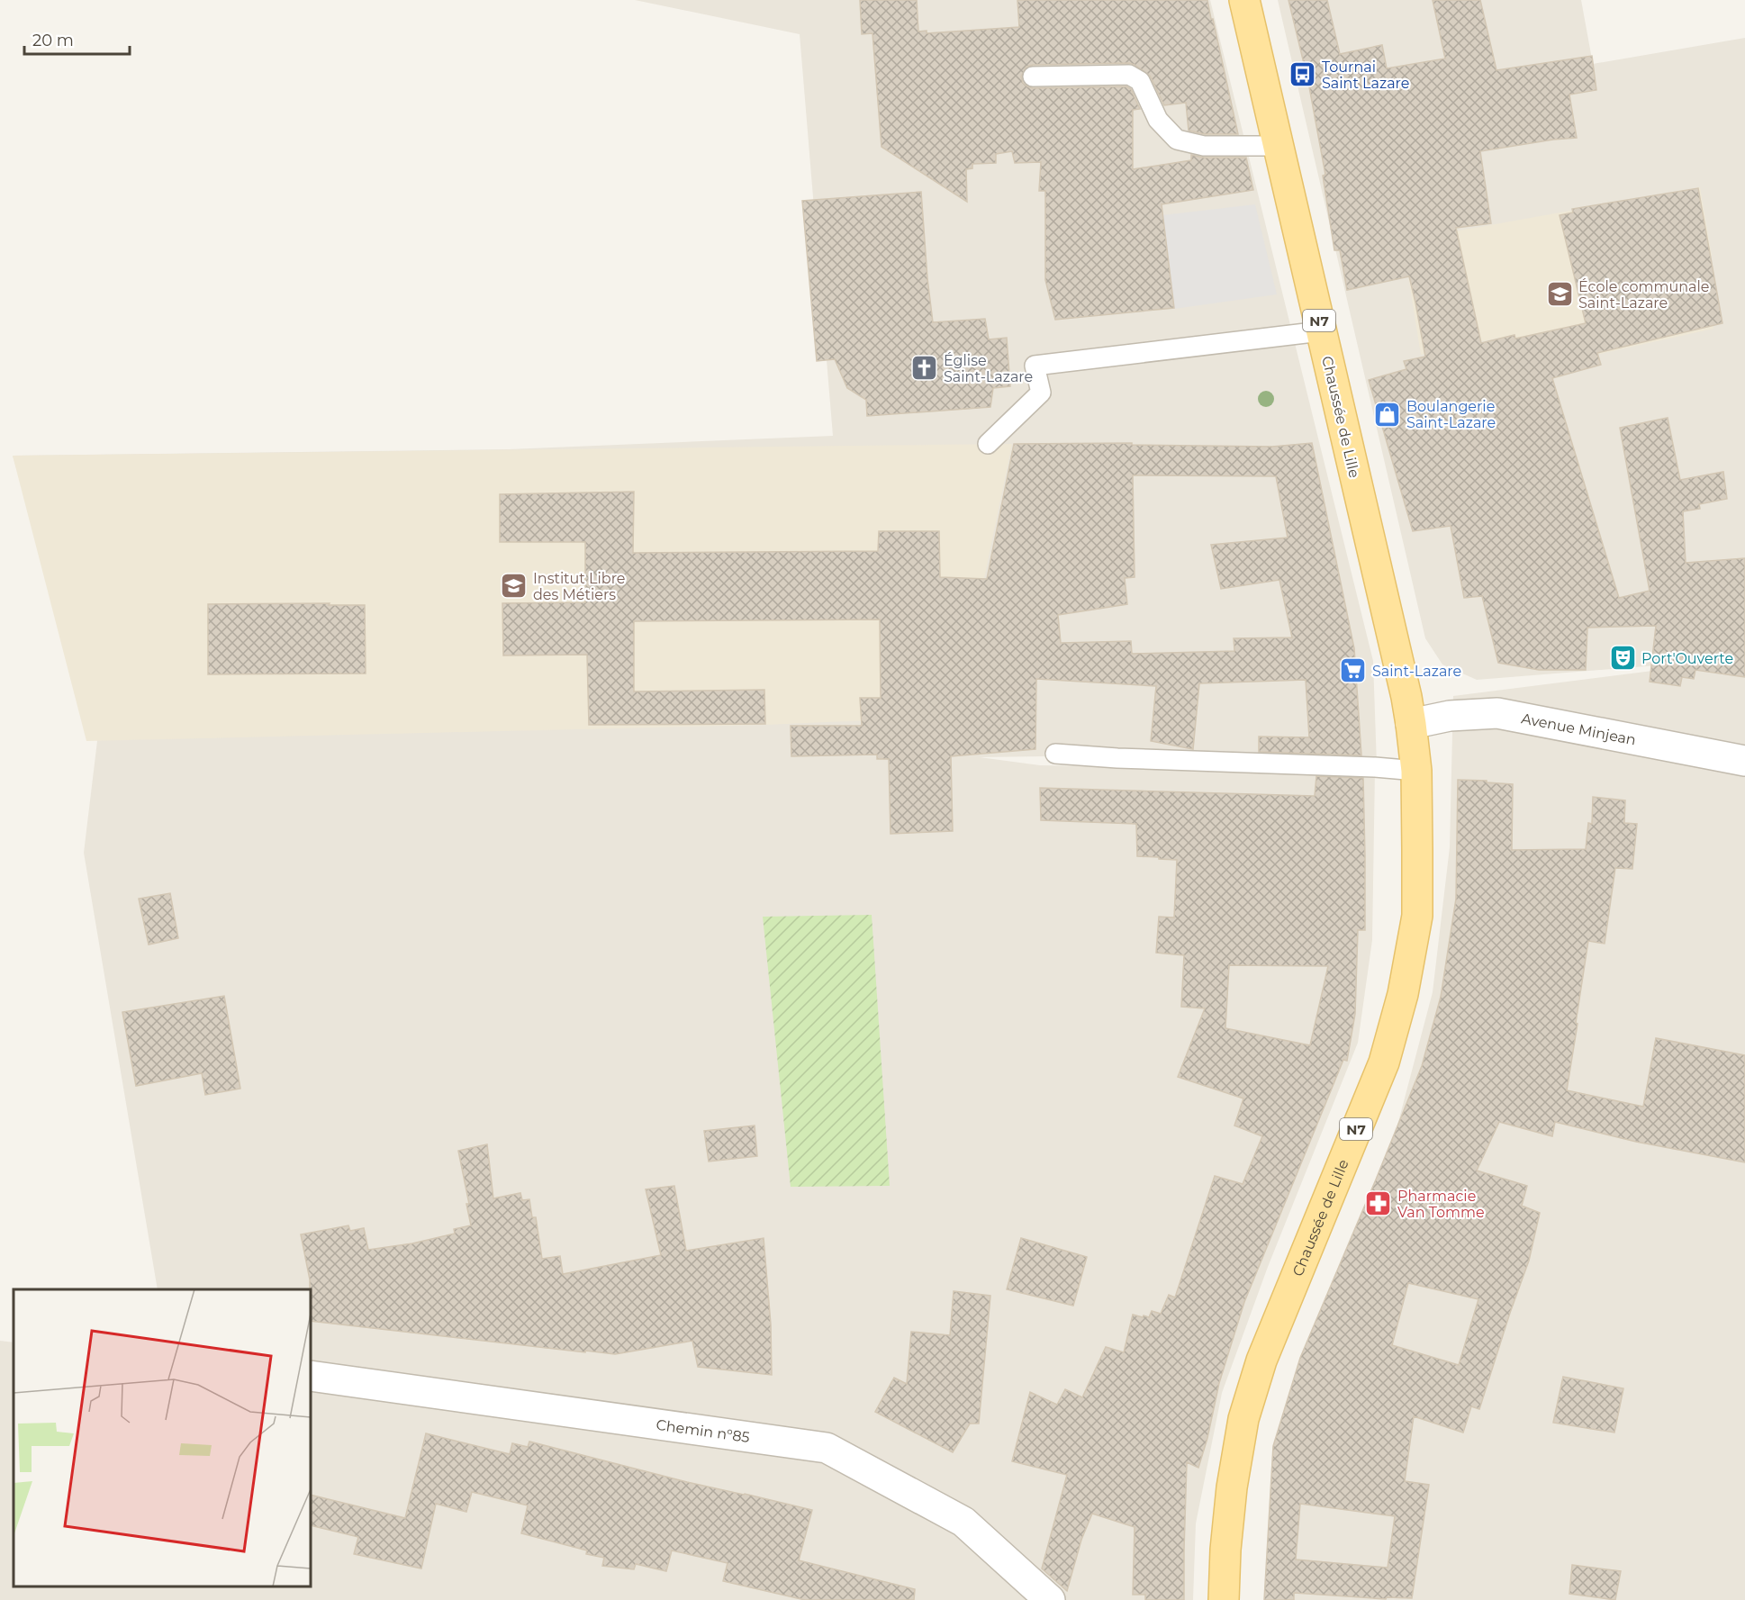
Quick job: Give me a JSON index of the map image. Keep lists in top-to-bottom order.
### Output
{
  "streets": {
    "main road": ["N7", "Chaussée de Lille"],
    "street": ["Avenue Minjean", "Chemin n°85"]
  },
  "crossings": [
    ["Chaussée de Lille", "Avenue Minjean"]
  ],
  "places": {
    "bus stop": ["Tournai Saint Lazare"],
    "school or university": ["École communale Saint-Lazare", "Institut Libre des Métiers"],
    "church": ["Église Saint-Lazare"],
    "shop": ["Boulangerie Saint-Lazare"],
    "theatre": ["Port'Ouverte"],
    "supermarket": ["Saint-Lazare"],
    "pharmacy": ["Pharmacie Van Tomme"]
  },
  "scale_bar": "20 m"
}
